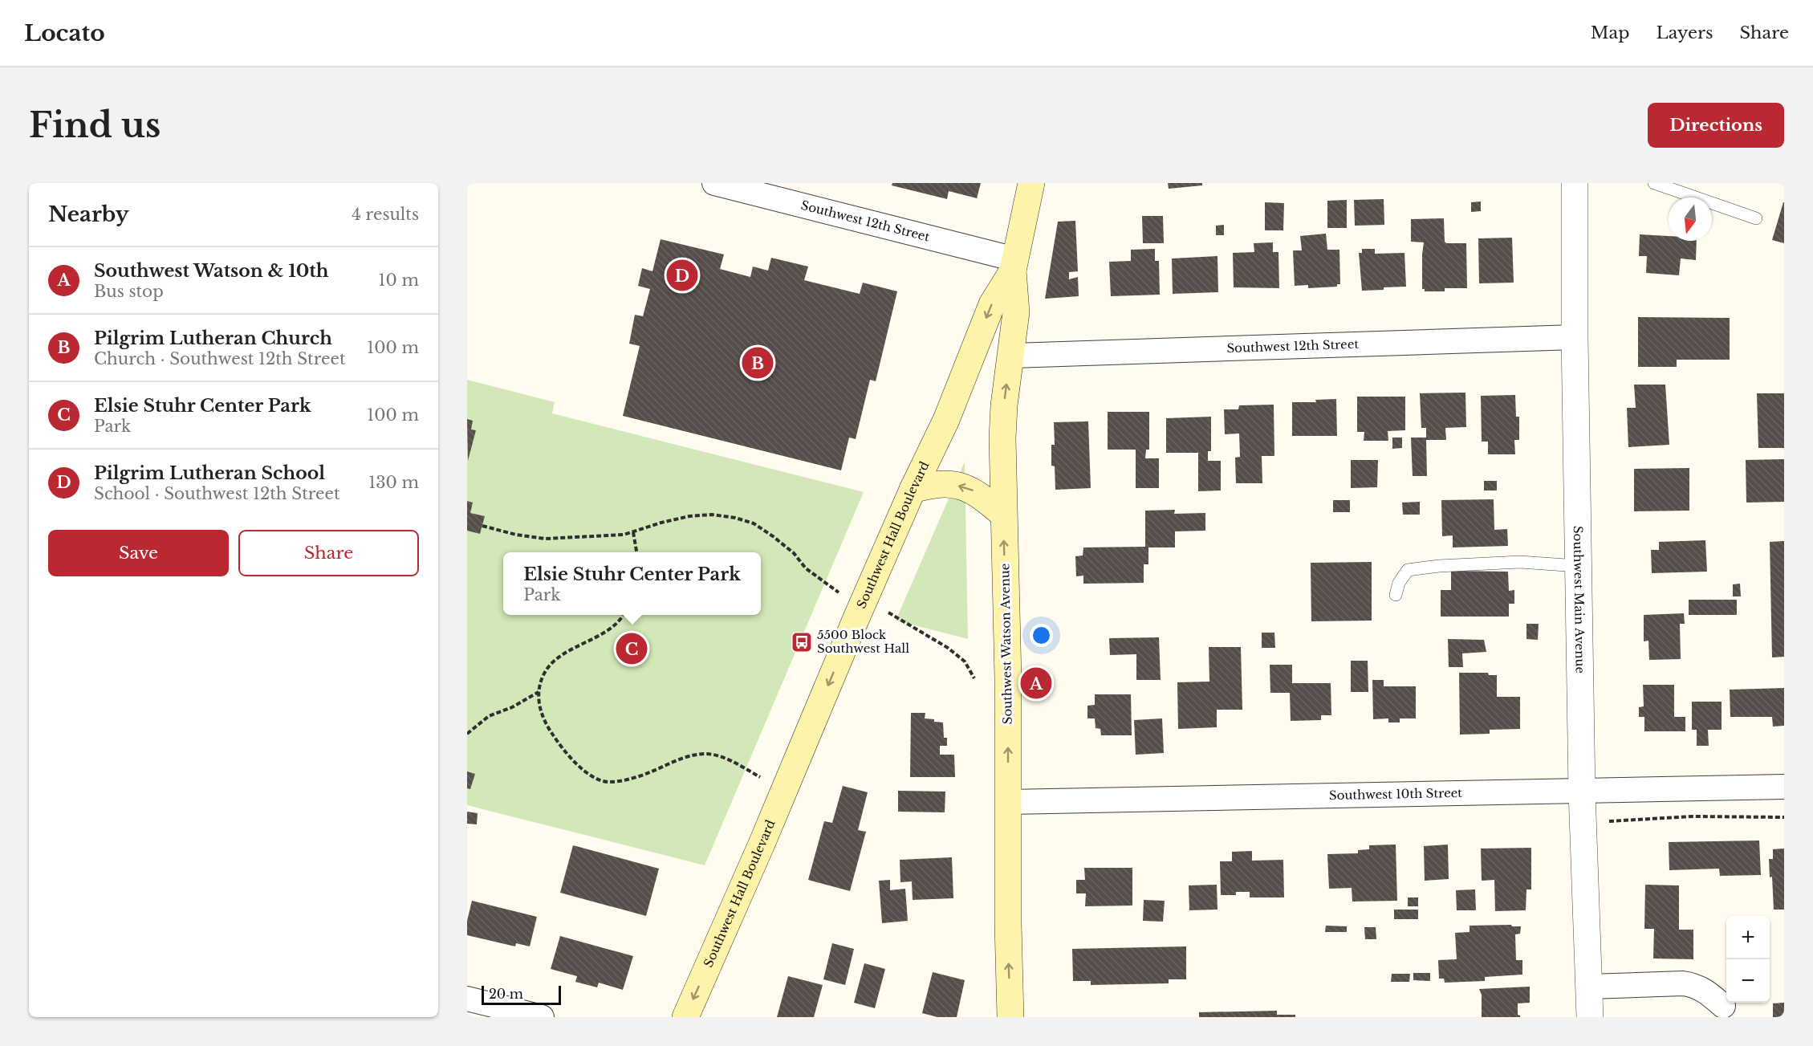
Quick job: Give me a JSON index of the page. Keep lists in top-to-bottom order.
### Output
{
  "streets": {
    "main road": ["Southwest Hall Boulevard", "Southwest Watson Avenue"],
    "street": ["Southwest 12th Street", "Southwest Main Avenue", "Southwest 10th Street"]
  },
  "crossings": [
    ["Southwest 12th Street", "Southwest Hall Boulevard"],
    ["Southwest 12th Street", "Southwest Main Avenue"],
    ["Southwest 12th Street", "Southwest Watson Avenue"],
    ["Southwest Hall Boulevard", "Southwest Watson Avenue"],
    ["Southwest Main Avenue", "Southwest 10th Street"],
    ["Southwest Watson Avenue", "Southwest 10th Street"]
  ],
  "one_way": ["Southwest Hall Boulevard", "Southwest Watson Avenue"],
  "places": {
    "bus stop": ["5500 Block Southwest Hall"]
  },
  "scale_bar": "20 m",
  "north": "bottom",
  "page": {
    "header": "Locato",
    "nav": ["Map", "Layers", "Share"],
    "buttons": [
      "Directions",
      ["Save", "Share"]
    ],
    "title": "Find us",
    "heading": ["Nearby", "4 results"],
    "list": [
      {
        "mark": "A",
        "name": "Southwest Watson & 10th",
        "note": "Bus stop",
        "value": "10 m"
      },
      {
        "mark": "B",
        "name": "Pilgrim Lutheran Church",
        "note": "Church · Southwest 12th Street",
        "value": "100 m"
      },
      {
        "mark": "C",
        "name": "Elsie Stuhr Center Park",
        "note": "Park",
        "value": "100 m"
      },
      {
        "mark": "D",
        "name": "Pilgrim Lutheran School",
        "note": "School · Southwest 12th Street",
        "value": "130 m"
      }
    ],
    "pins": [
      "D",
      "B",
      "C",
      "A"
    ],
    "popup": ["Elsie Stuhr Center Park", "Park"],
    "map_buttons": ["+", "−"],
    "scale": "20 m"
  }
}
